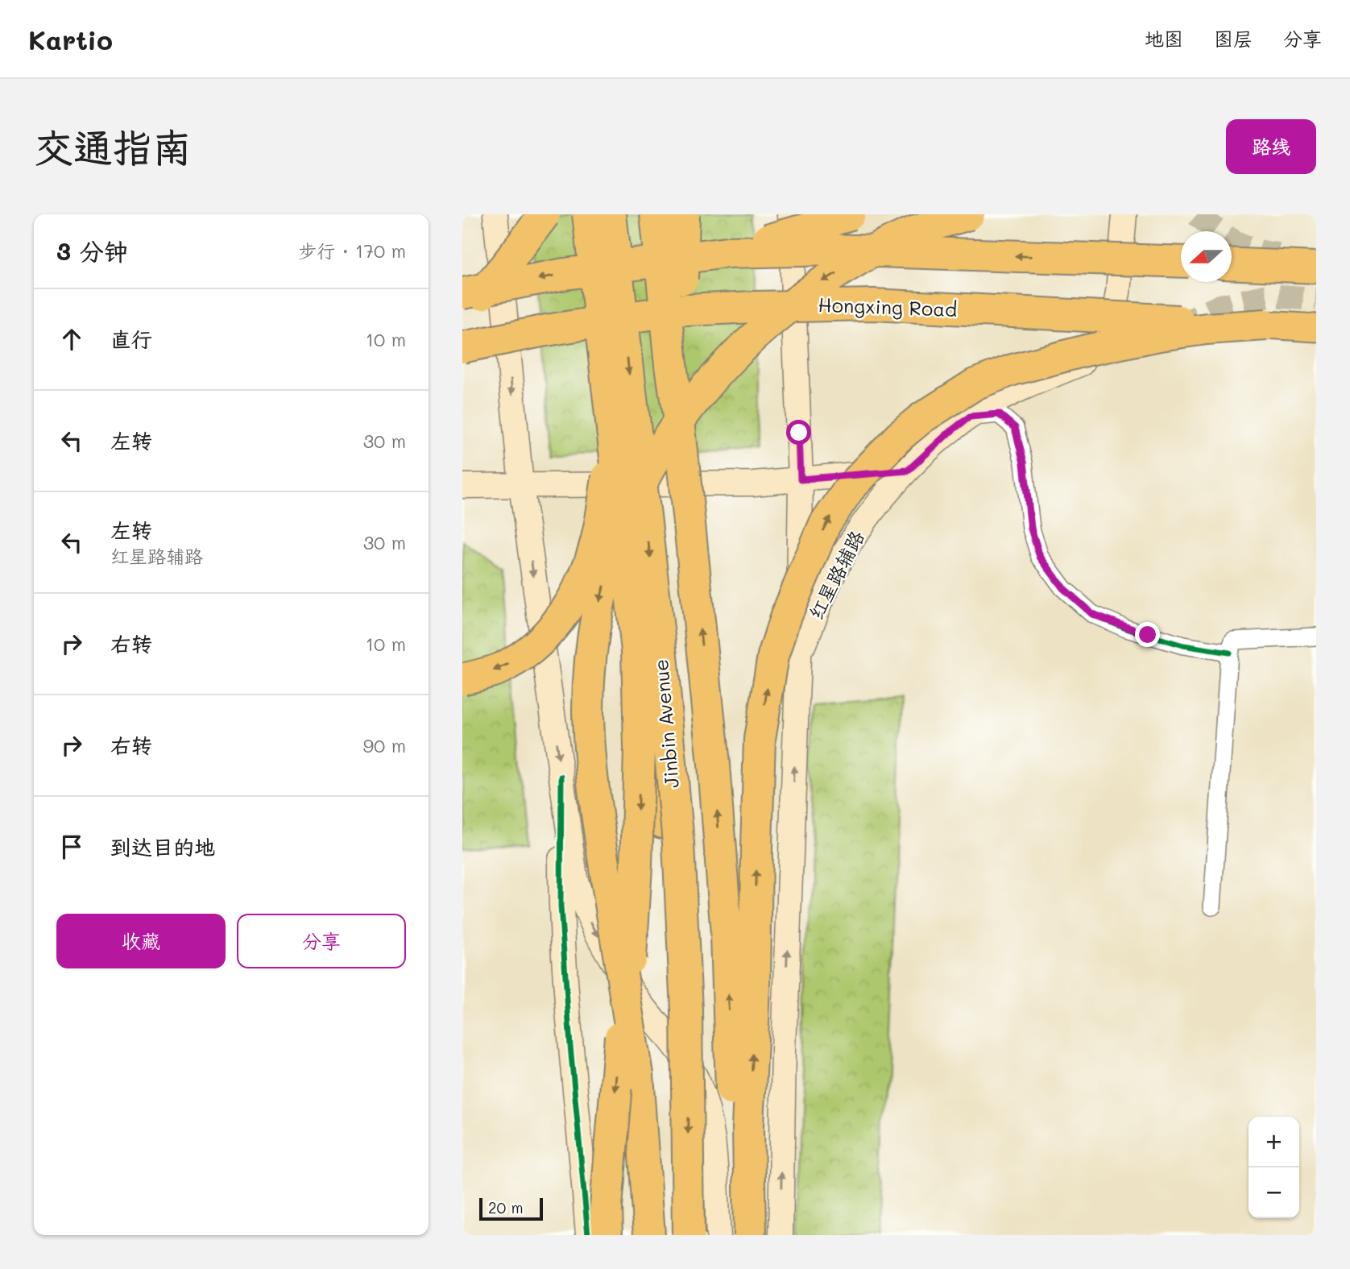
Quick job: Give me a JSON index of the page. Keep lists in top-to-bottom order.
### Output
{
  "streets": {
    "highway": ["Hongxing Road", "Jinbin Avenue"],
    "main road": ["红星路辅路"]
  },
  "scale_bar": "20 m",
  "north": "left",
  "page": {
    "header": "Kartio",
    "nav": ["地图", "图层", "分享"],
    "buttons": [
      "路线",
      ["收藏", "分享"]
    ],
    "title": "交通指南",
    "heading": ["3 分钟", "步行 · 170 m"],
    "list": [
      ["直行", "10 m"],
      ["左转", "30 m"],
      ["左转", "红星路辅路", "30 m"],
      ["右转", "10 m"],
      ["右转", "90 m"],
      "到达目的地"
    ],
    "map_buttons": ["+", "−"],
    "scale": "20 m"
  }
}
